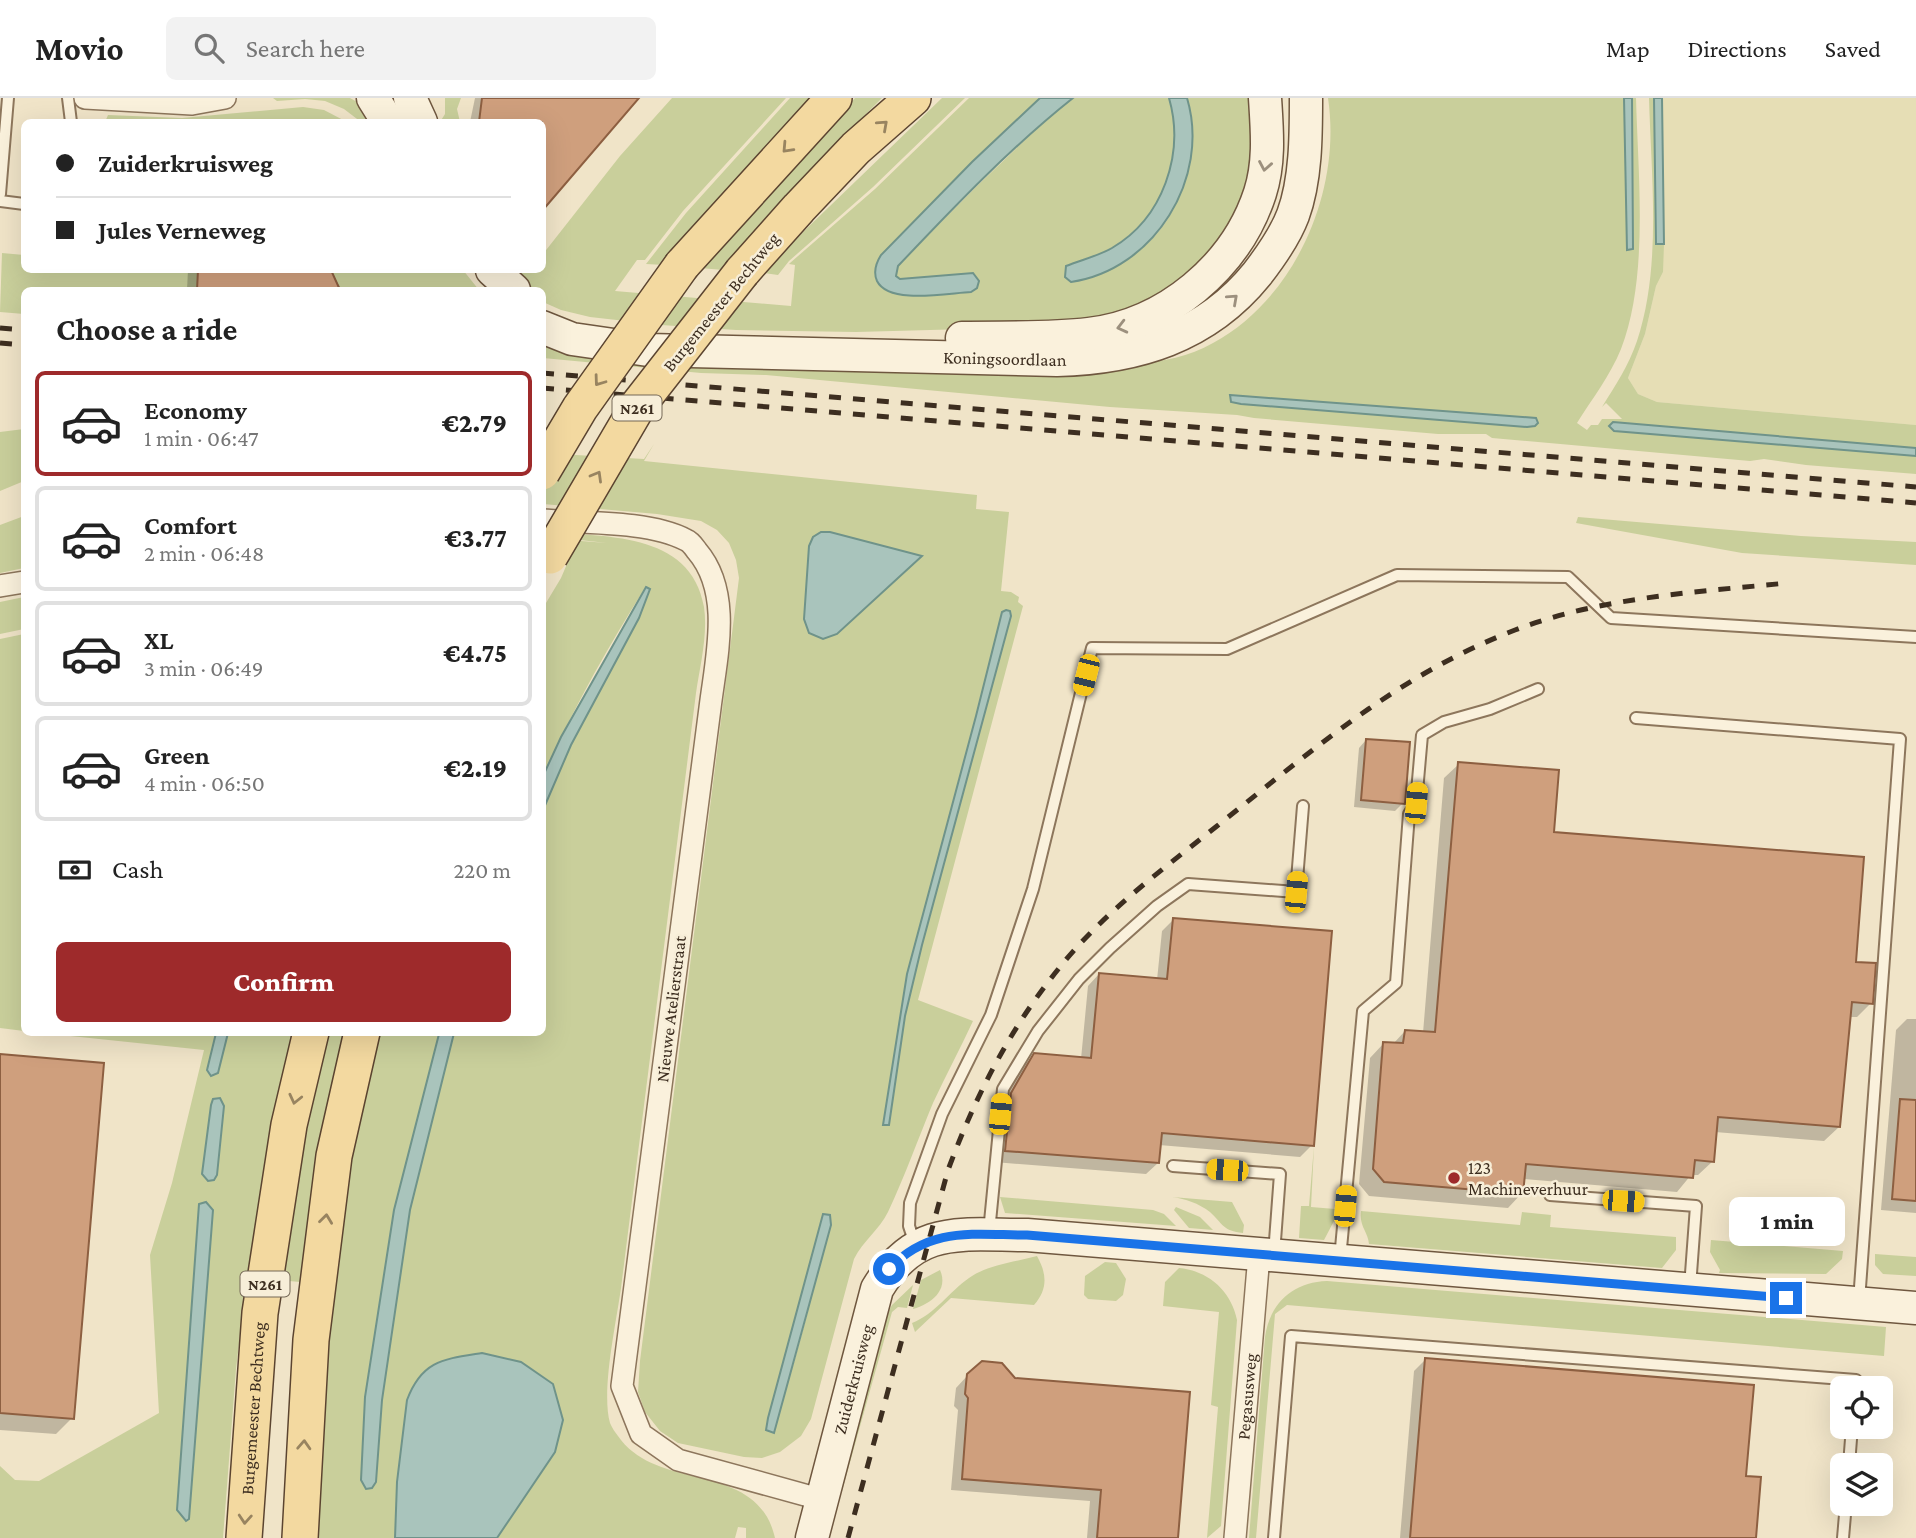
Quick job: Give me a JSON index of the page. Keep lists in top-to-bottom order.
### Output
{
  "streets": {
    "main road": ["Burgemeester Bechtweg", "N261"],
    "street": [
      "Koningsoordlaan",
      "Nieuwe Atelierstraat",
      "Zuiderkruisweg",
      "Pegasusweg"
    ]
  },
  "crossings": [
    ["Nieuwe Atelierstraat", "Zuiderkruisweg"]
  ],
  "places": ["123 Machineverhuur"],
  "page": {
    "header": "Movio",
    "search": "Search here",
    "nav": ["Map", "Directions", "Saved"],
    "banner": ["Zuiderkruisweg", "Jules Verneweg"],
    "heading": "Choose a ride",
    "list": [
      {
        "name": "Economy",
        "note": "1 min · 06:47",
        "value": "€2.79"
      },
      {
        "name": "Comfort",
        "note": "2 min · 06:48",
        "value": "€3.77"
      },
      {
        "name": "XL",
        "note": "3 min · 06:49",
        "value": "€4.75"
      },
      {
        "name": "Green",
        "note": "4 min · 06:50",
        "value": "€2.19"
      }
    ],
    "pay": ["Cash", "220 m"],
    "buttons": "Confirm",
    "bubble": "1 min"
  }
}
